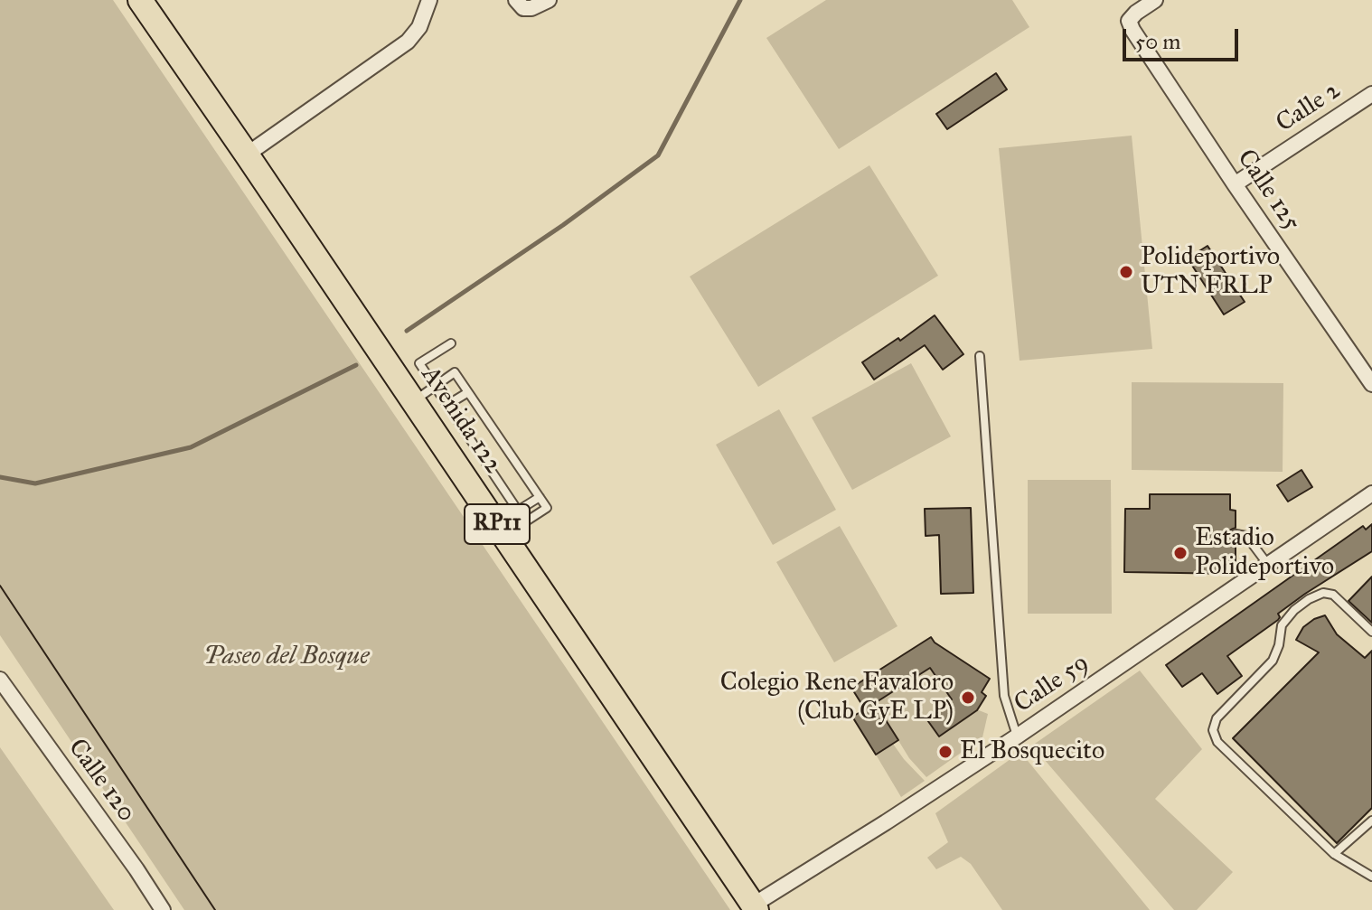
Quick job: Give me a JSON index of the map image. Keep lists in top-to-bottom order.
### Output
{
  "streets": {
    "highway": ["Avenida 122", "RP11"],
    "street": [
      "Calle 2",
      "Calle 125",
      "Calle 59",
      "Calle 120"
    ]
  },
  "crossings": [
    ["Calle 2", "Calle 125"],
    ["Avenida 122", "Calle 59"]
  ],
  "parks": ["Paseo del Bosque"],
  "places": [
    "Polideportivo UTN FRLP",
    "Estadio Polideportivo",
    "Colegio Rene Favaloro (Club GyE LP)",
    "El Bosquecito"
  ],
  "scale_bar": "50 m"
}
